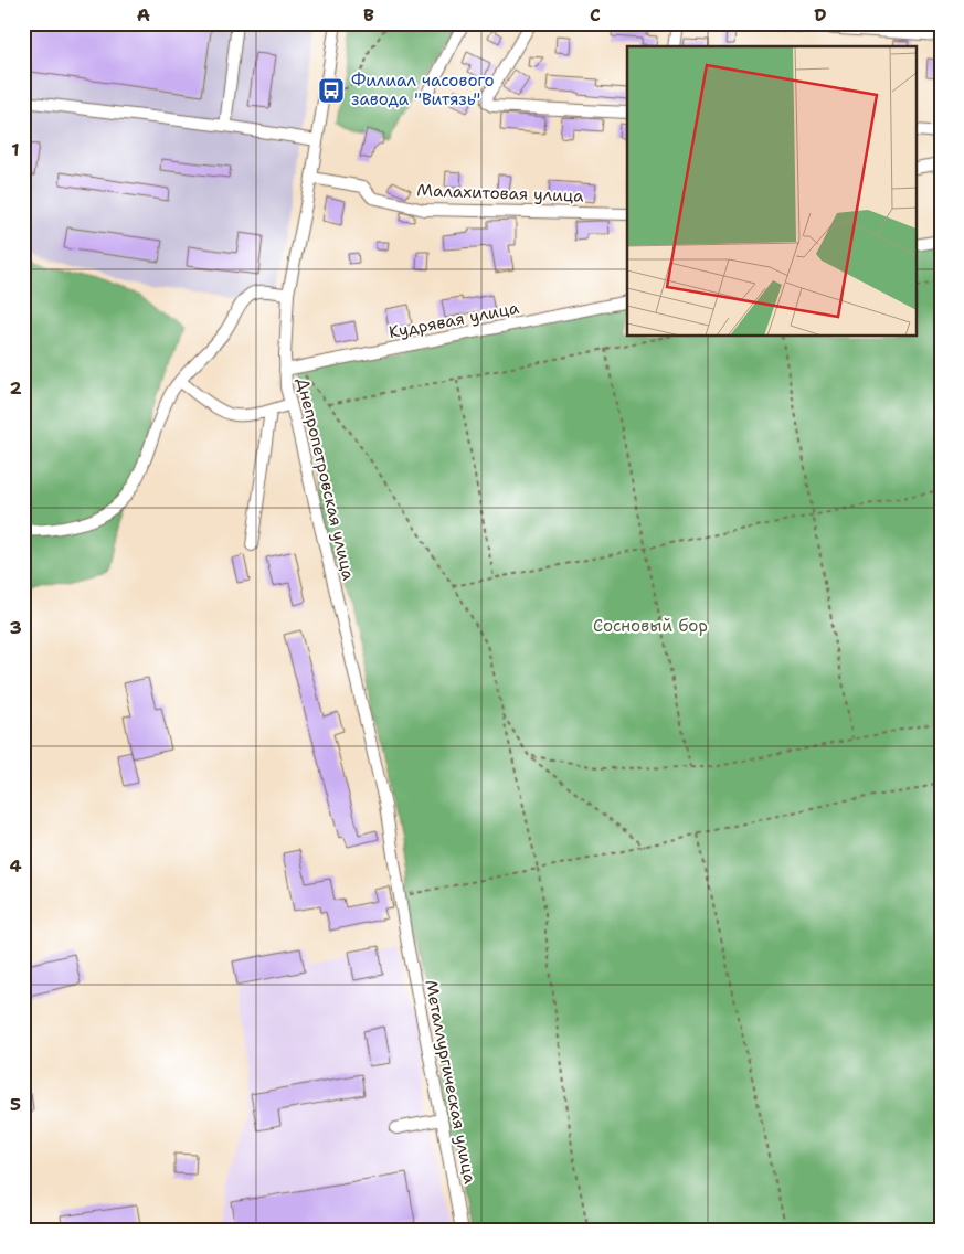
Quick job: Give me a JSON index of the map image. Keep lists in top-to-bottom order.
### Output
{
  "streets": {
    "street": [
      "Малахитовая улица",
      "Кудрявая улица",
      "Днепропетровская улица",
      "Металлургическая улица"
    ]
  },
  "crossings": [
    ["Малахитовая улица", "Днепропетровская улица"],
    ["Кудрявая улица", "Днепропетровская улица"],
    ["Днепропетровская улица", "Металлургическая улица"]
  ],
  "parks": ["Сосновый бор"],
  "places": {
    "bus stop": ["Филиал часового завода \"Витязь\""]
  },
  "grid": {
    "columns": [
      "A",
      "B",
      "C",
      "D"
    ],
    "rows": [
      "1",
      "2",
      "3",
      "4",
      "5"
    ]
  }
}
